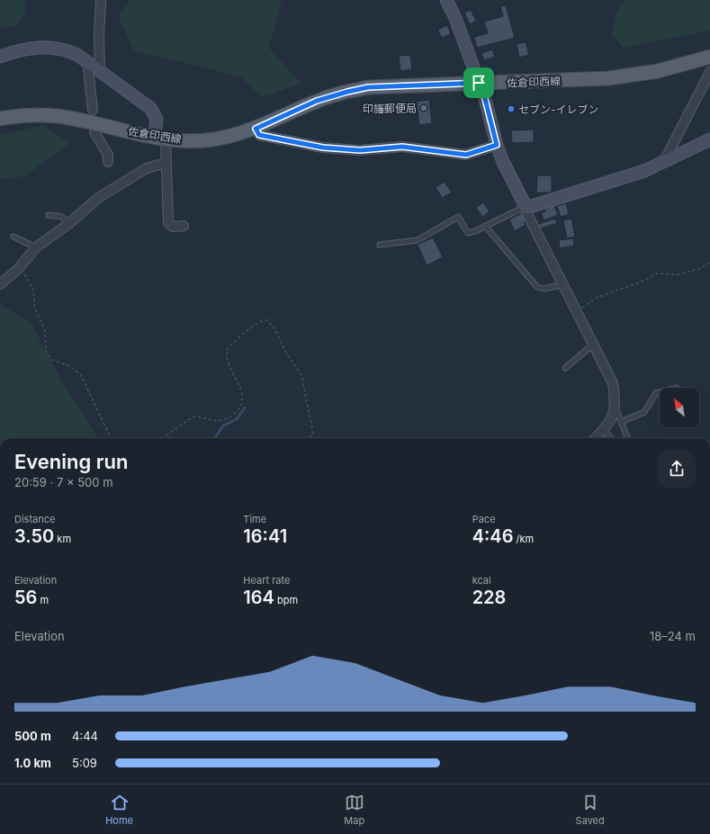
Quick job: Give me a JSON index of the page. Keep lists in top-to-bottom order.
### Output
{
  "streets": {
    "main road": ["佐倉印西線"]
  },
  "places": ["印旛郵便局", "セブン-イレブン"],
  "north": "top left",
  "page": {
    "heading": ["Evening run", "20:59 · 7 × 500 m"],
    "stats": [
      ["Distance", "3.50 km"],
      ["Time", "16:41"],
      ["Pace", "4:46 /km"],
      ["Elevation", "56 m"],
      ["Heart rate", "164 bpm"],
      ["kcal", "228"]
    ],
    "chart": ["Elevation", "18–24 m"],
    "list": [
      {
        "name": "500 m",
        "note": "4:44"
      },
      {
        "name": "1.0 km",
        "note": "5:09"
      }
    ],
    "tabs": ["Home", "Map", "Saved"]
  }
}
